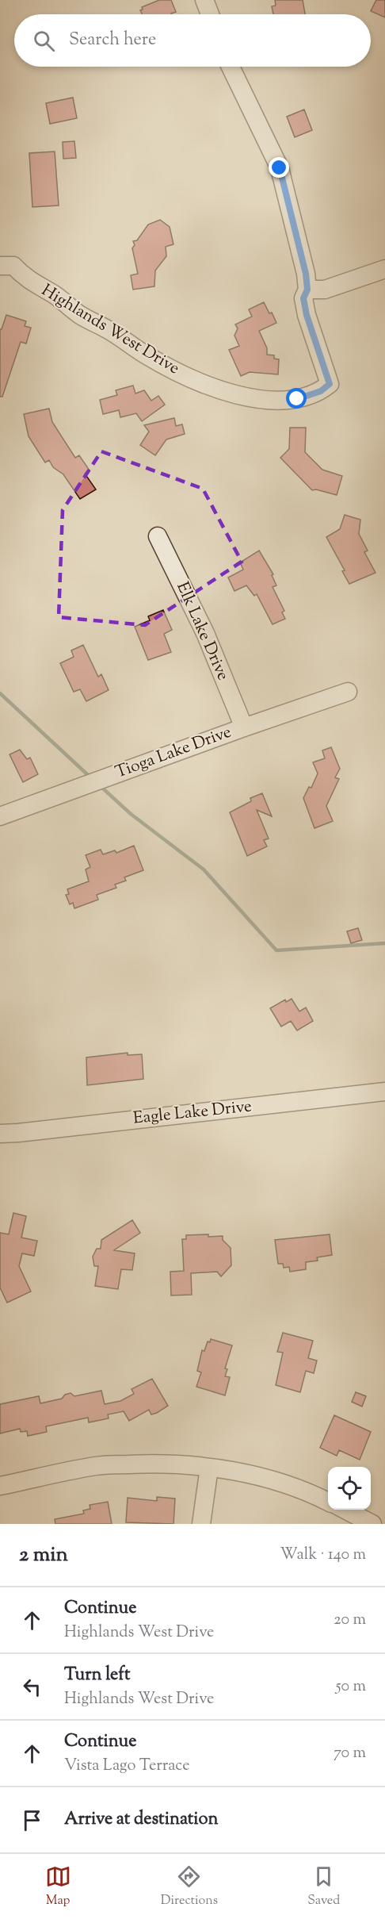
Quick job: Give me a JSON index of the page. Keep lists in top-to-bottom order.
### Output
{
  "streets": {
    "street": [
      "Highlands West Drive",
      "Elk Lake Drive",
      "Tioga Lake Drive",
      "Eagle Lake Drive"
    ]
  },
  "crossings": [
    ["Elk Lake Drive", "Tioga Lake Drive"]
  ],
  "page": {
    "search": "Search here",
    "heading": ["2 min", "Walk · 140 m"],
    "list": [
      ["Continue", "Highlands West Drive", "20 m"],
      ["Turn left", "Highlands West Drive", "50 m"],
      ["Continue", "Vista Lago Terrace", "70 m"],
      "Arrive at destination"
    ],
    "nav": ["Map", "Directions", "Saved"]
  }
}
